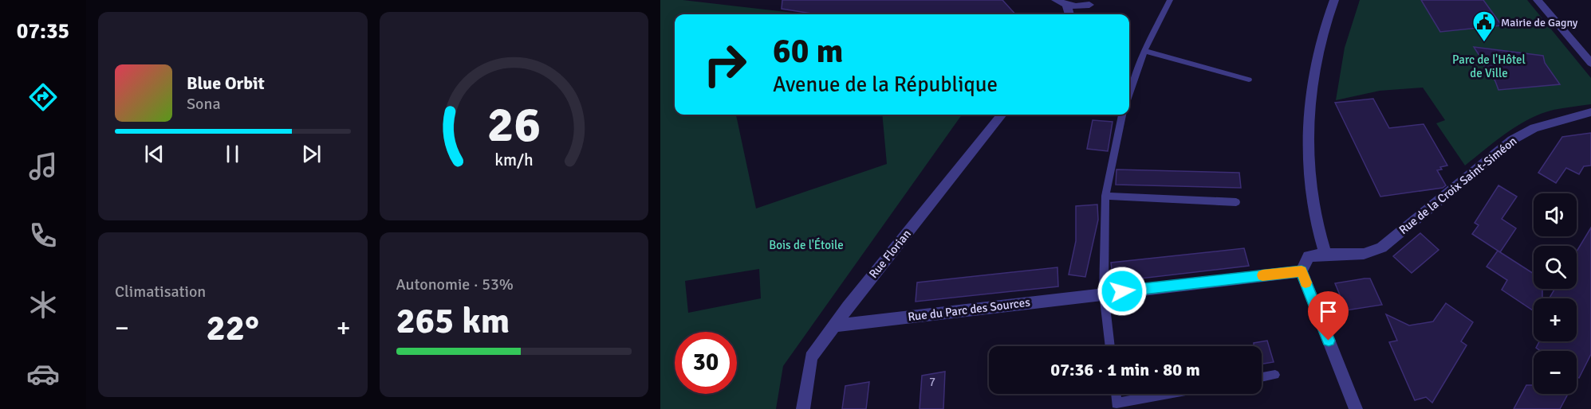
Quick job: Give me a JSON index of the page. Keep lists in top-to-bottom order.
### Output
{
  "streets": {
    "street": ["Rue de la Croix Saint-Siméon", "Rue Florian", "Rue du Parc des Sources"]
  },
  "crossings": [
    ["Rue Florian", "Rue du Parc des Sources"]
  ],
  "parks": ["Parc de l'Hôtel de Ville", "Bois de l'Étoile"],
  "places": {
    "public building": ["Mairie de Gagny"]
  },
  "house_numbers": ["7"],
  "page": {
    "tabs": "07:35",
    "turn": ["60 m", "Avenue de la République"],
    "song": ["Blue Orbit", "Sona"],
    "map_buttons": ["+", "−"],
    "tile": [
      "Climatisation",
      ["Autonomie · 53%", "265 km"]
    ],
    "heat": ["−", "22°", "+"],
    "limit": "30",
    "trip": "07:36 · 1 min · 80 m",
    "gauge": ["26", "km/h"]
  }
}
